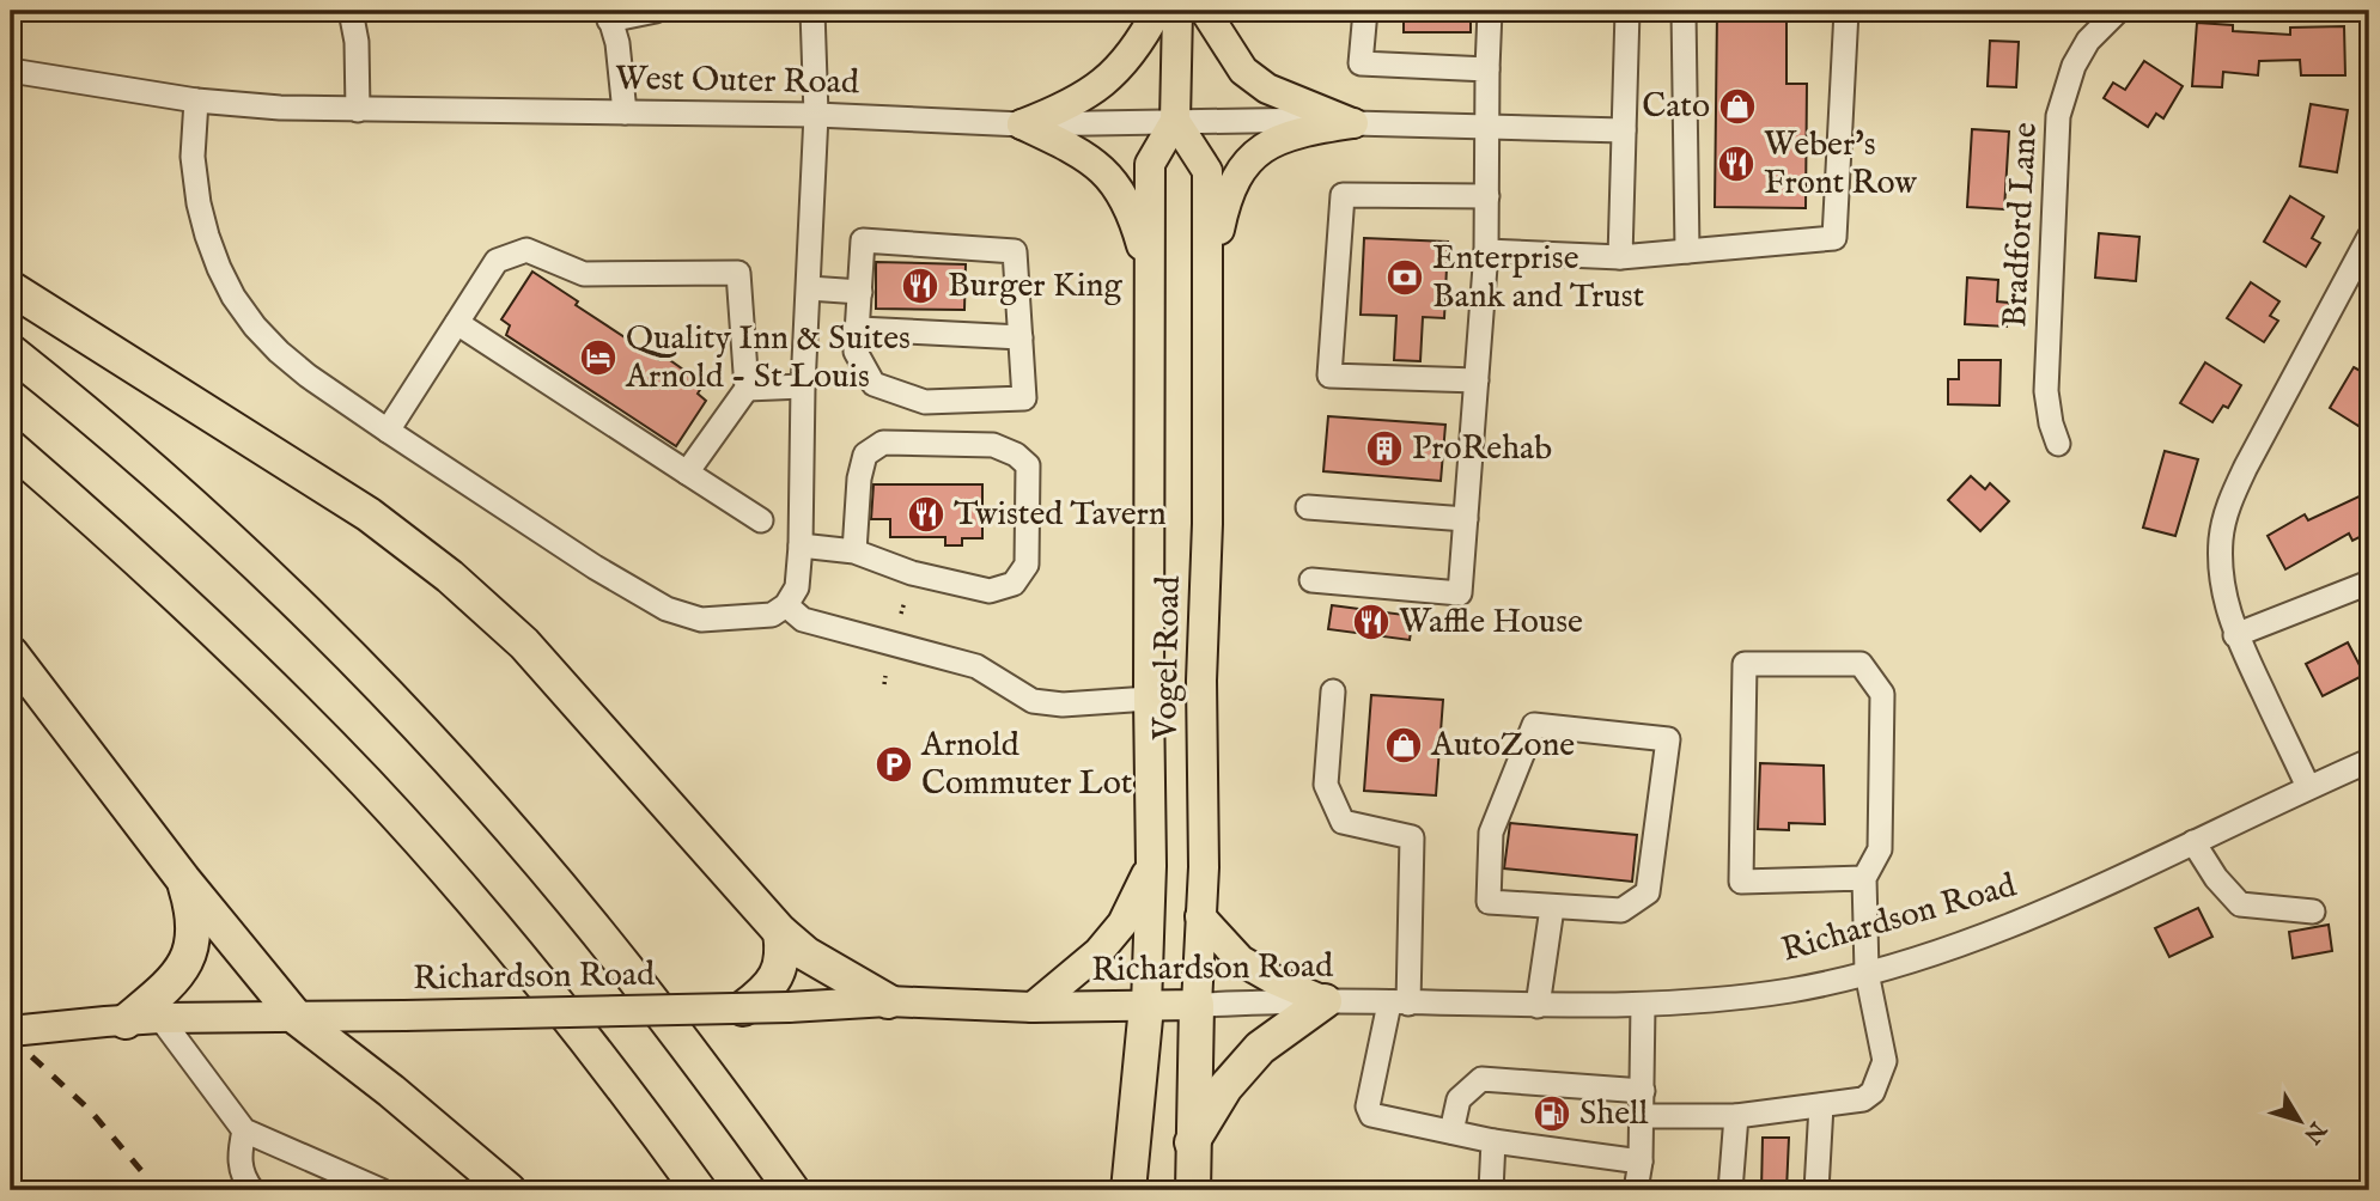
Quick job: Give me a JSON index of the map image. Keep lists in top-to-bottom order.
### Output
{
  "streets": {
    "main road": ["Vogel Road", "Richardson Road"],
    "street": ["West Outer Road", "Bradford Lane"]
  },
  "crossings": [
    ["West Outer Road", "Vogel Road"],
    ["Vogel Road", "Richardson Road"]
  ],
  "places": {
    "shop": ["Cato", "AutoZone"],
    "restaurant": [
      "Weber's Front Row",
      "Burger King",
      "Twisted Tavern",
      "Waffle House"
    ],
    "bank": ["Enterprise Bank and Trust"],
    "hotel": ["Quality Inn & Suites Arnold - St Louis"],
    "building": ["ProRehab"],
    "parking": ["Arnold Commuter Lot"],
    "fuel station": ["Shell"]
  },
  "north": "bottom right"
}
